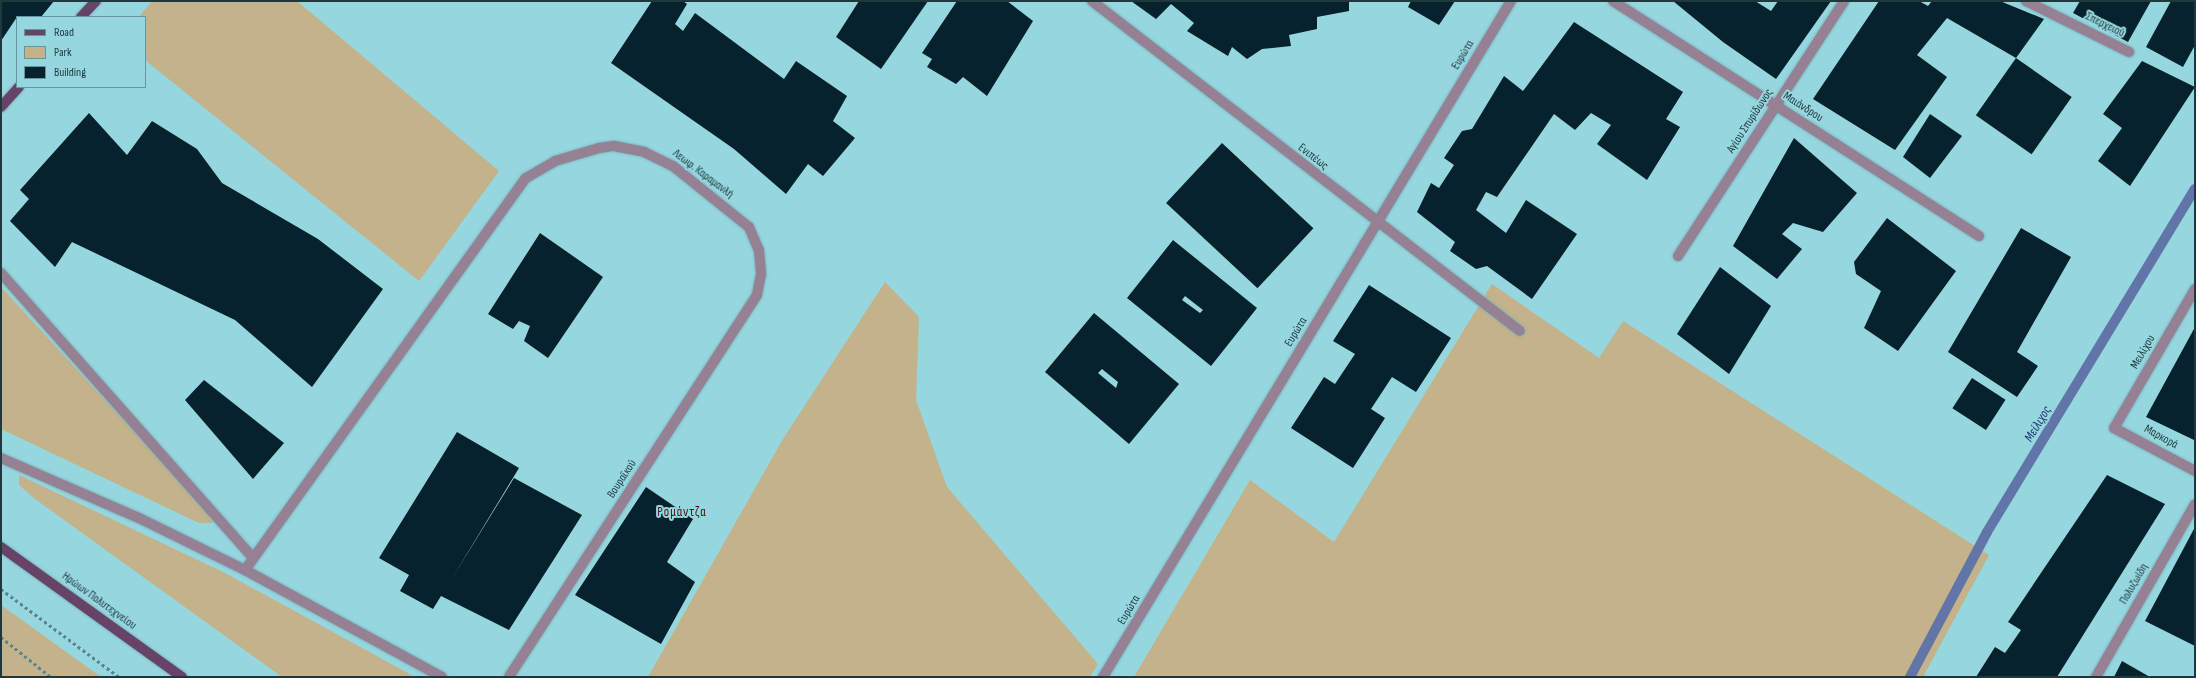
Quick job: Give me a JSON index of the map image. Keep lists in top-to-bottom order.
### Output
{
  "streets": {
    "main road": ["Ηρώων Πολυτεχνείου"],
    "street": [
      "Σπερχειού",
      "Ευρώτα",
      "Μαιάνδρου",
      "Αγίου Σπυρίδωνος",
      "Ενιπέως",
      "Λεωφ. Καραμανλή",
      "Μειλίχου",
      "Μαρκορά",
      "Βουραϊκού",
      "Πολυζωίδη"
    ]
  },
  "crossings": [
    ["Ευρώτα", "Ενιπέως"],
    ["Μαιάνδρου", "Αγίου Σπυρίδωνος"],
    ["Λεωφ. Καραμανλή", "Βουραϊκού"],
    ["Μειλίχου", "Μαρκορά"]
  ],
  "districts": ["Ρομάντζα"],
  "water": ["Μείλιχος"],
  "legend": ["Road", "Park", "Building"]
}
